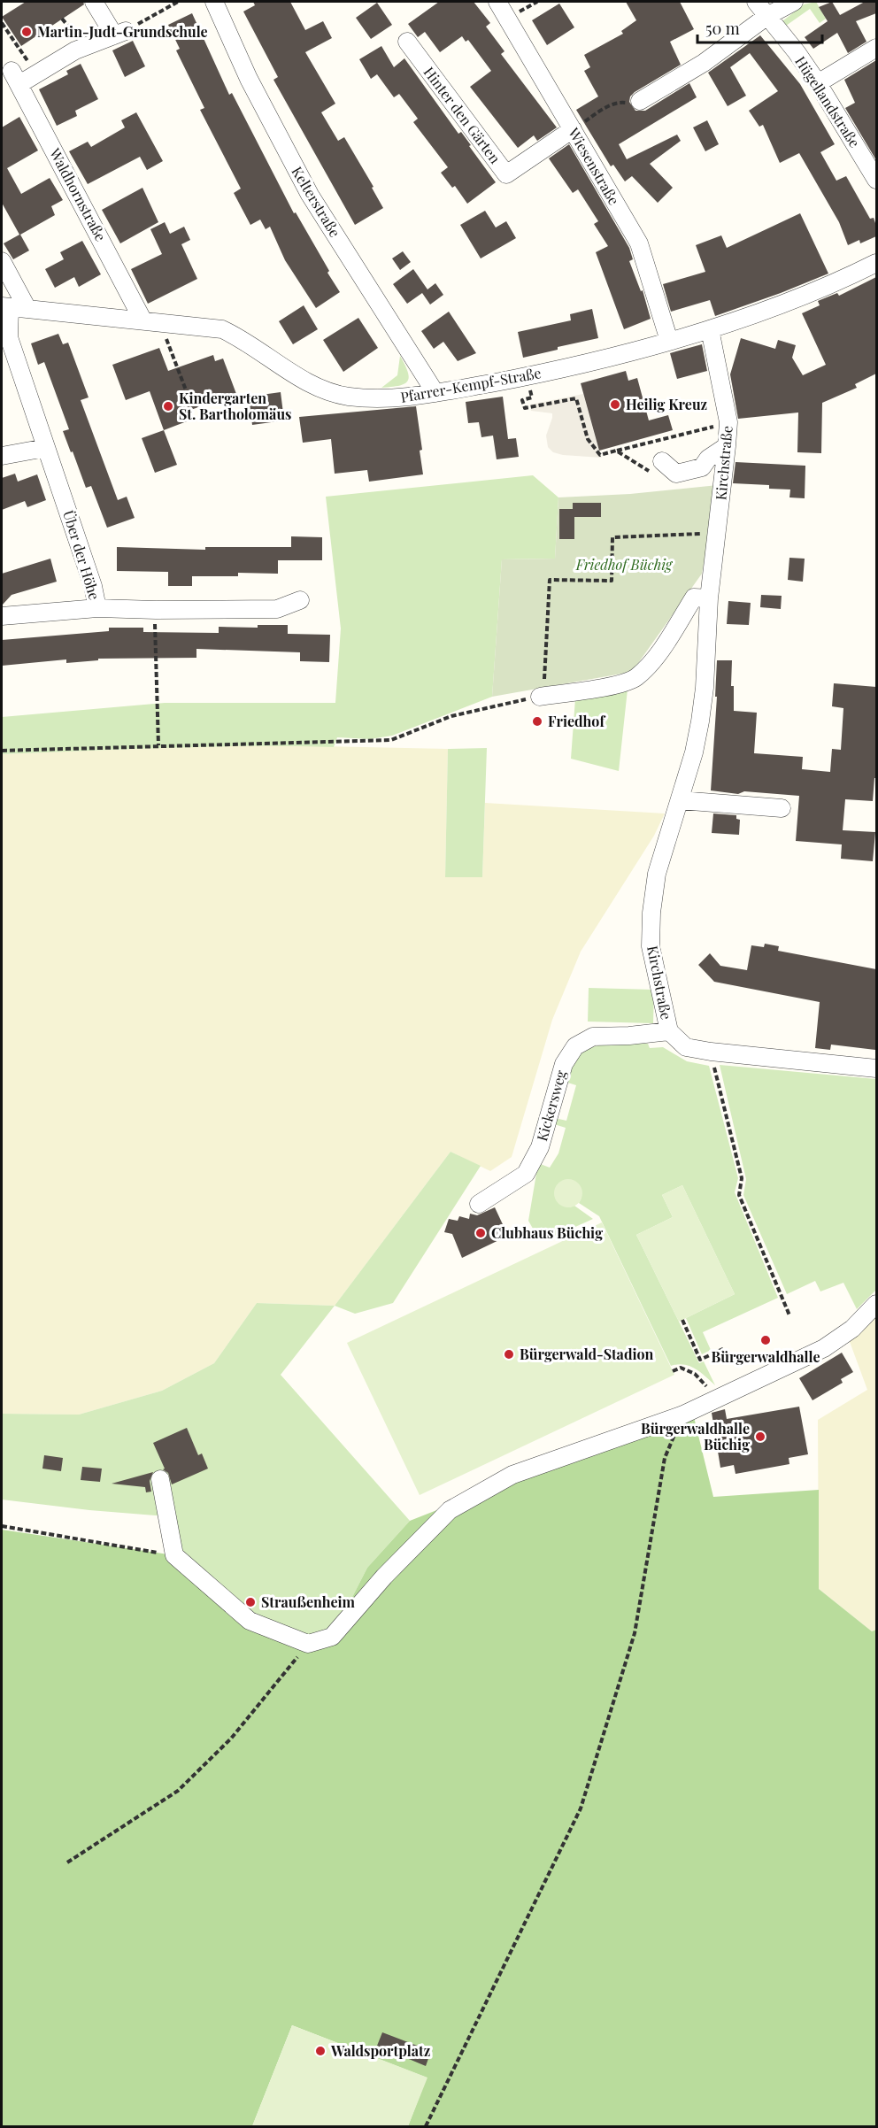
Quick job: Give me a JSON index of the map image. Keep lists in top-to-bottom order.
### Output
{
  "streets": {
    "street": [
      "Hügellandstraße",
      "Hinter den Gärten",
      "Wiesenstraße",
      "Waldhornstraße",
      "Kelterstraße",
      "Pfarrer-Kempf-Straße",
      "Kirchstraße",
      "Über der Höhe",
      "Kickersweg"
    ]
  },
  "crossings": [
    ["Hinter den Gärten", "Wiesenstraße"],
    ["Wiesenstraße", "Pfarrer-Kempf-Straße"],
    ["Waldhornstraße", "Pfarrer-Kempf-Straße"],
    ["Kelterstraße", "Pfarrer-Kempf-Straße"],
    ["Pfarrer-Kempf-Straße", "Kirchstraße"],
    ["Pfarrer-Kempf-Straße", "Über der Höhe"],
    ["Kirchstraße", "Kickersweg"]
  ],
  "parks": ["Friedhof Büchig"],
  "places": [
    "Martin-Judt-Grundschule",
    "Heilig Kreuz",
    "Kindergarten St. Bartholomäus",
    "Friedhof",
    "Clubhaus Büchig",
    "Bürgerwaldhalle",
    "Bürgerwald-Stadion",
    "Bürgerwaldhalle Büchig",
    "Straußenheim",
    "Waldsportplatz"
  ],
  "scale_bar": "50 m"
}
